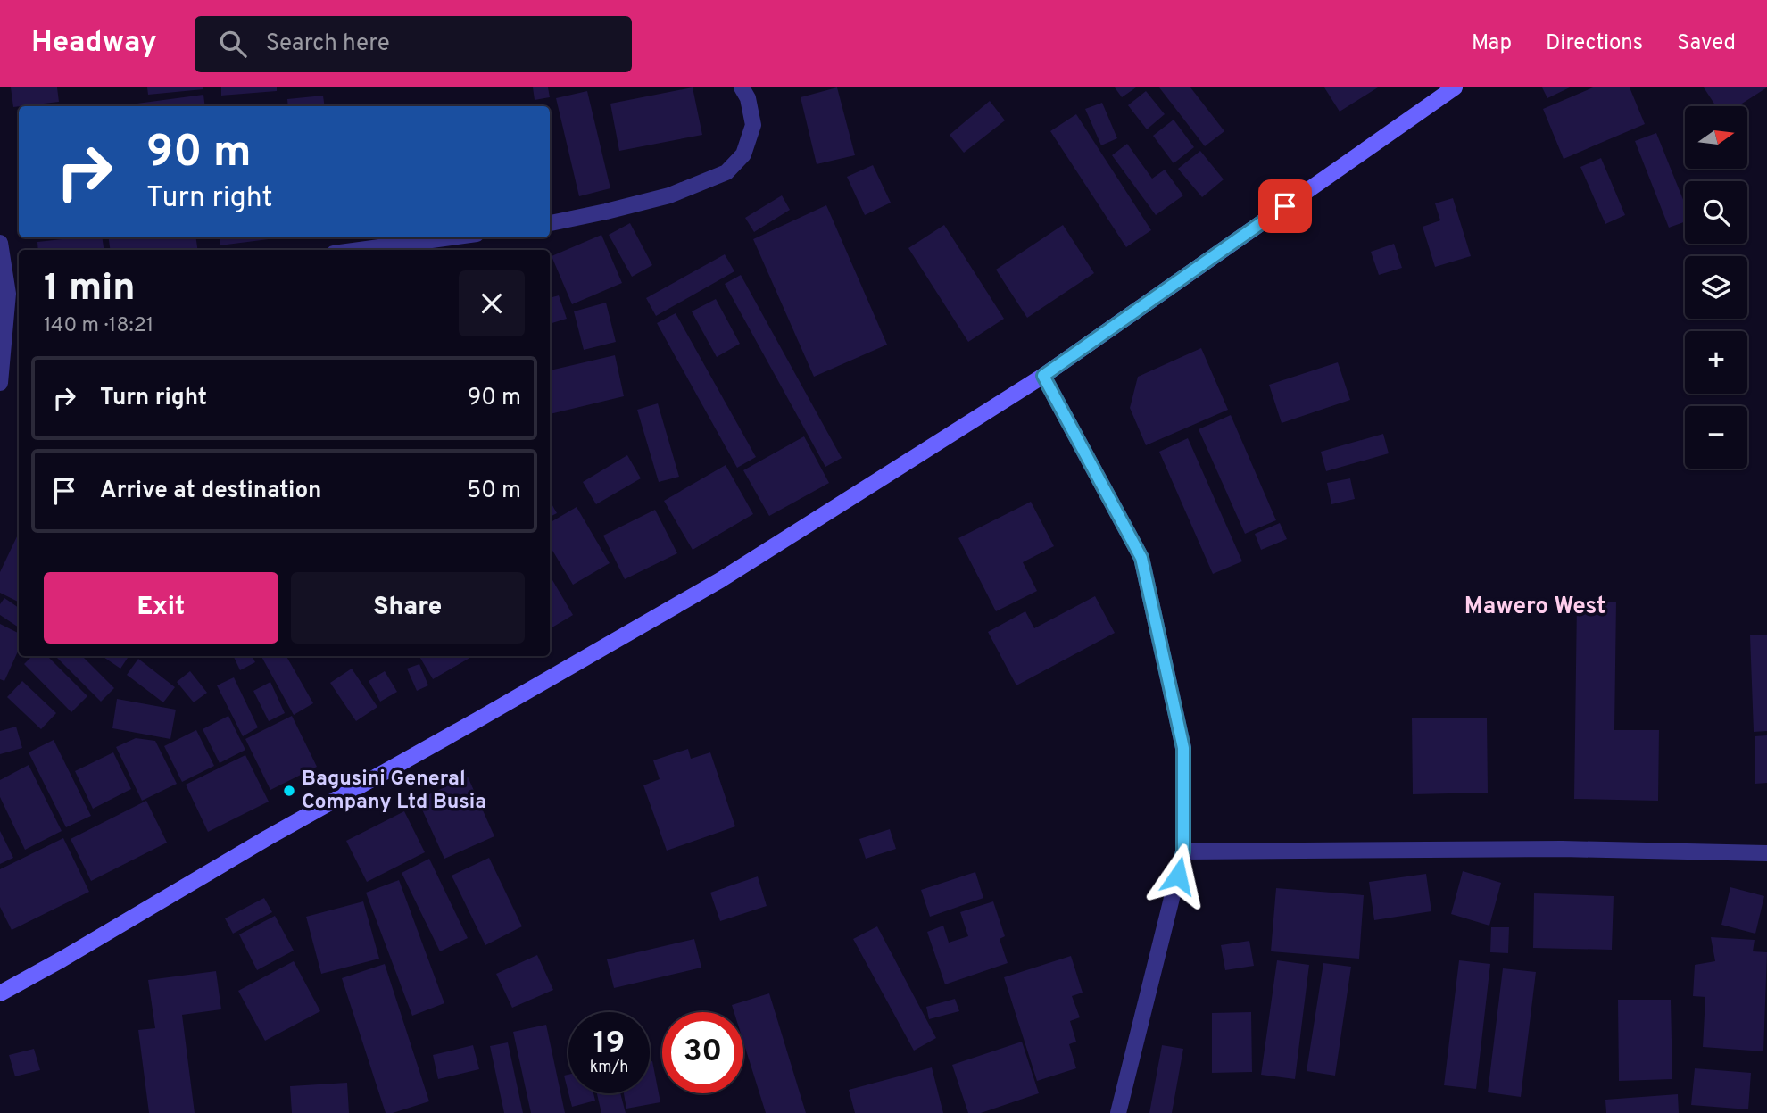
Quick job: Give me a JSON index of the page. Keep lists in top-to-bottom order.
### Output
{
  "districts": ["Mawero West"],
  "places": ["Bagusini General Company Ltd Busia"],
  "north": "right",
  "page": {
    "header": "Headway",
    "search": "Search here",
    "nav": ["Map", "Directions", "Saved"],
    "map_buttons": ["+", "−"],
    "turn": ["90 m", "Turn right"],
    "heading": ["1 min", "140 m · 18:21"],
    "list": [
      {
        "name": "Turn right",
        "value": "90 m"
      },
      {
        "name": "Arrive at destination",
        "value": "50 m"
      }
    ],
    "buttons": ["Exit", "Share"],
    "speed": "19 km/h",
    "limit": "30"
  }
}
